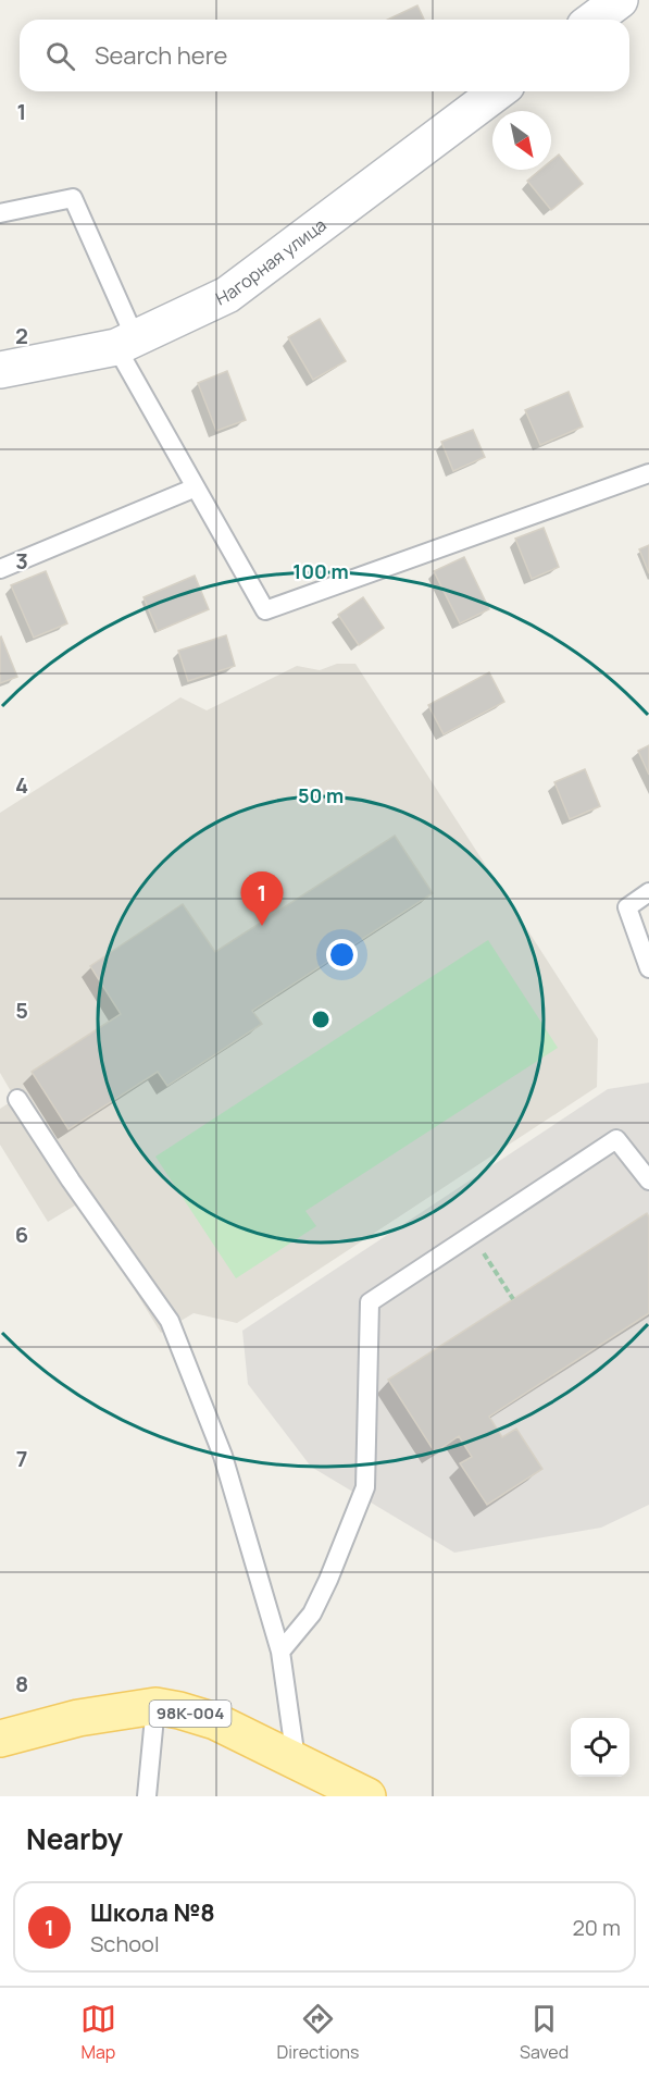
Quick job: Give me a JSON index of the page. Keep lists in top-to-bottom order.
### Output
{
  "streets": {
    "main road": ["98К-004"],
    "street": ["Нагорная улица"]
  },
  "north": "bottom right",
  "page": {
    "search": "Search here",
    "pins": "1",
    "heading": "Nearby",
    "list": [
      {
        "mark": "1",
        "name": "Школа №8",
        "note": "School",
        "value": "20 m"
      }
    ],
    "nav": ["Map", "Directions", "Saved"]
  },
  "grid": {
    "rows": [
      "1",
      "2",
      "3",
      "4",
      "5",
      "6",
      "7",
      "8"
    ]
  },
  "rings": ["100 m", "50 m"]
}
